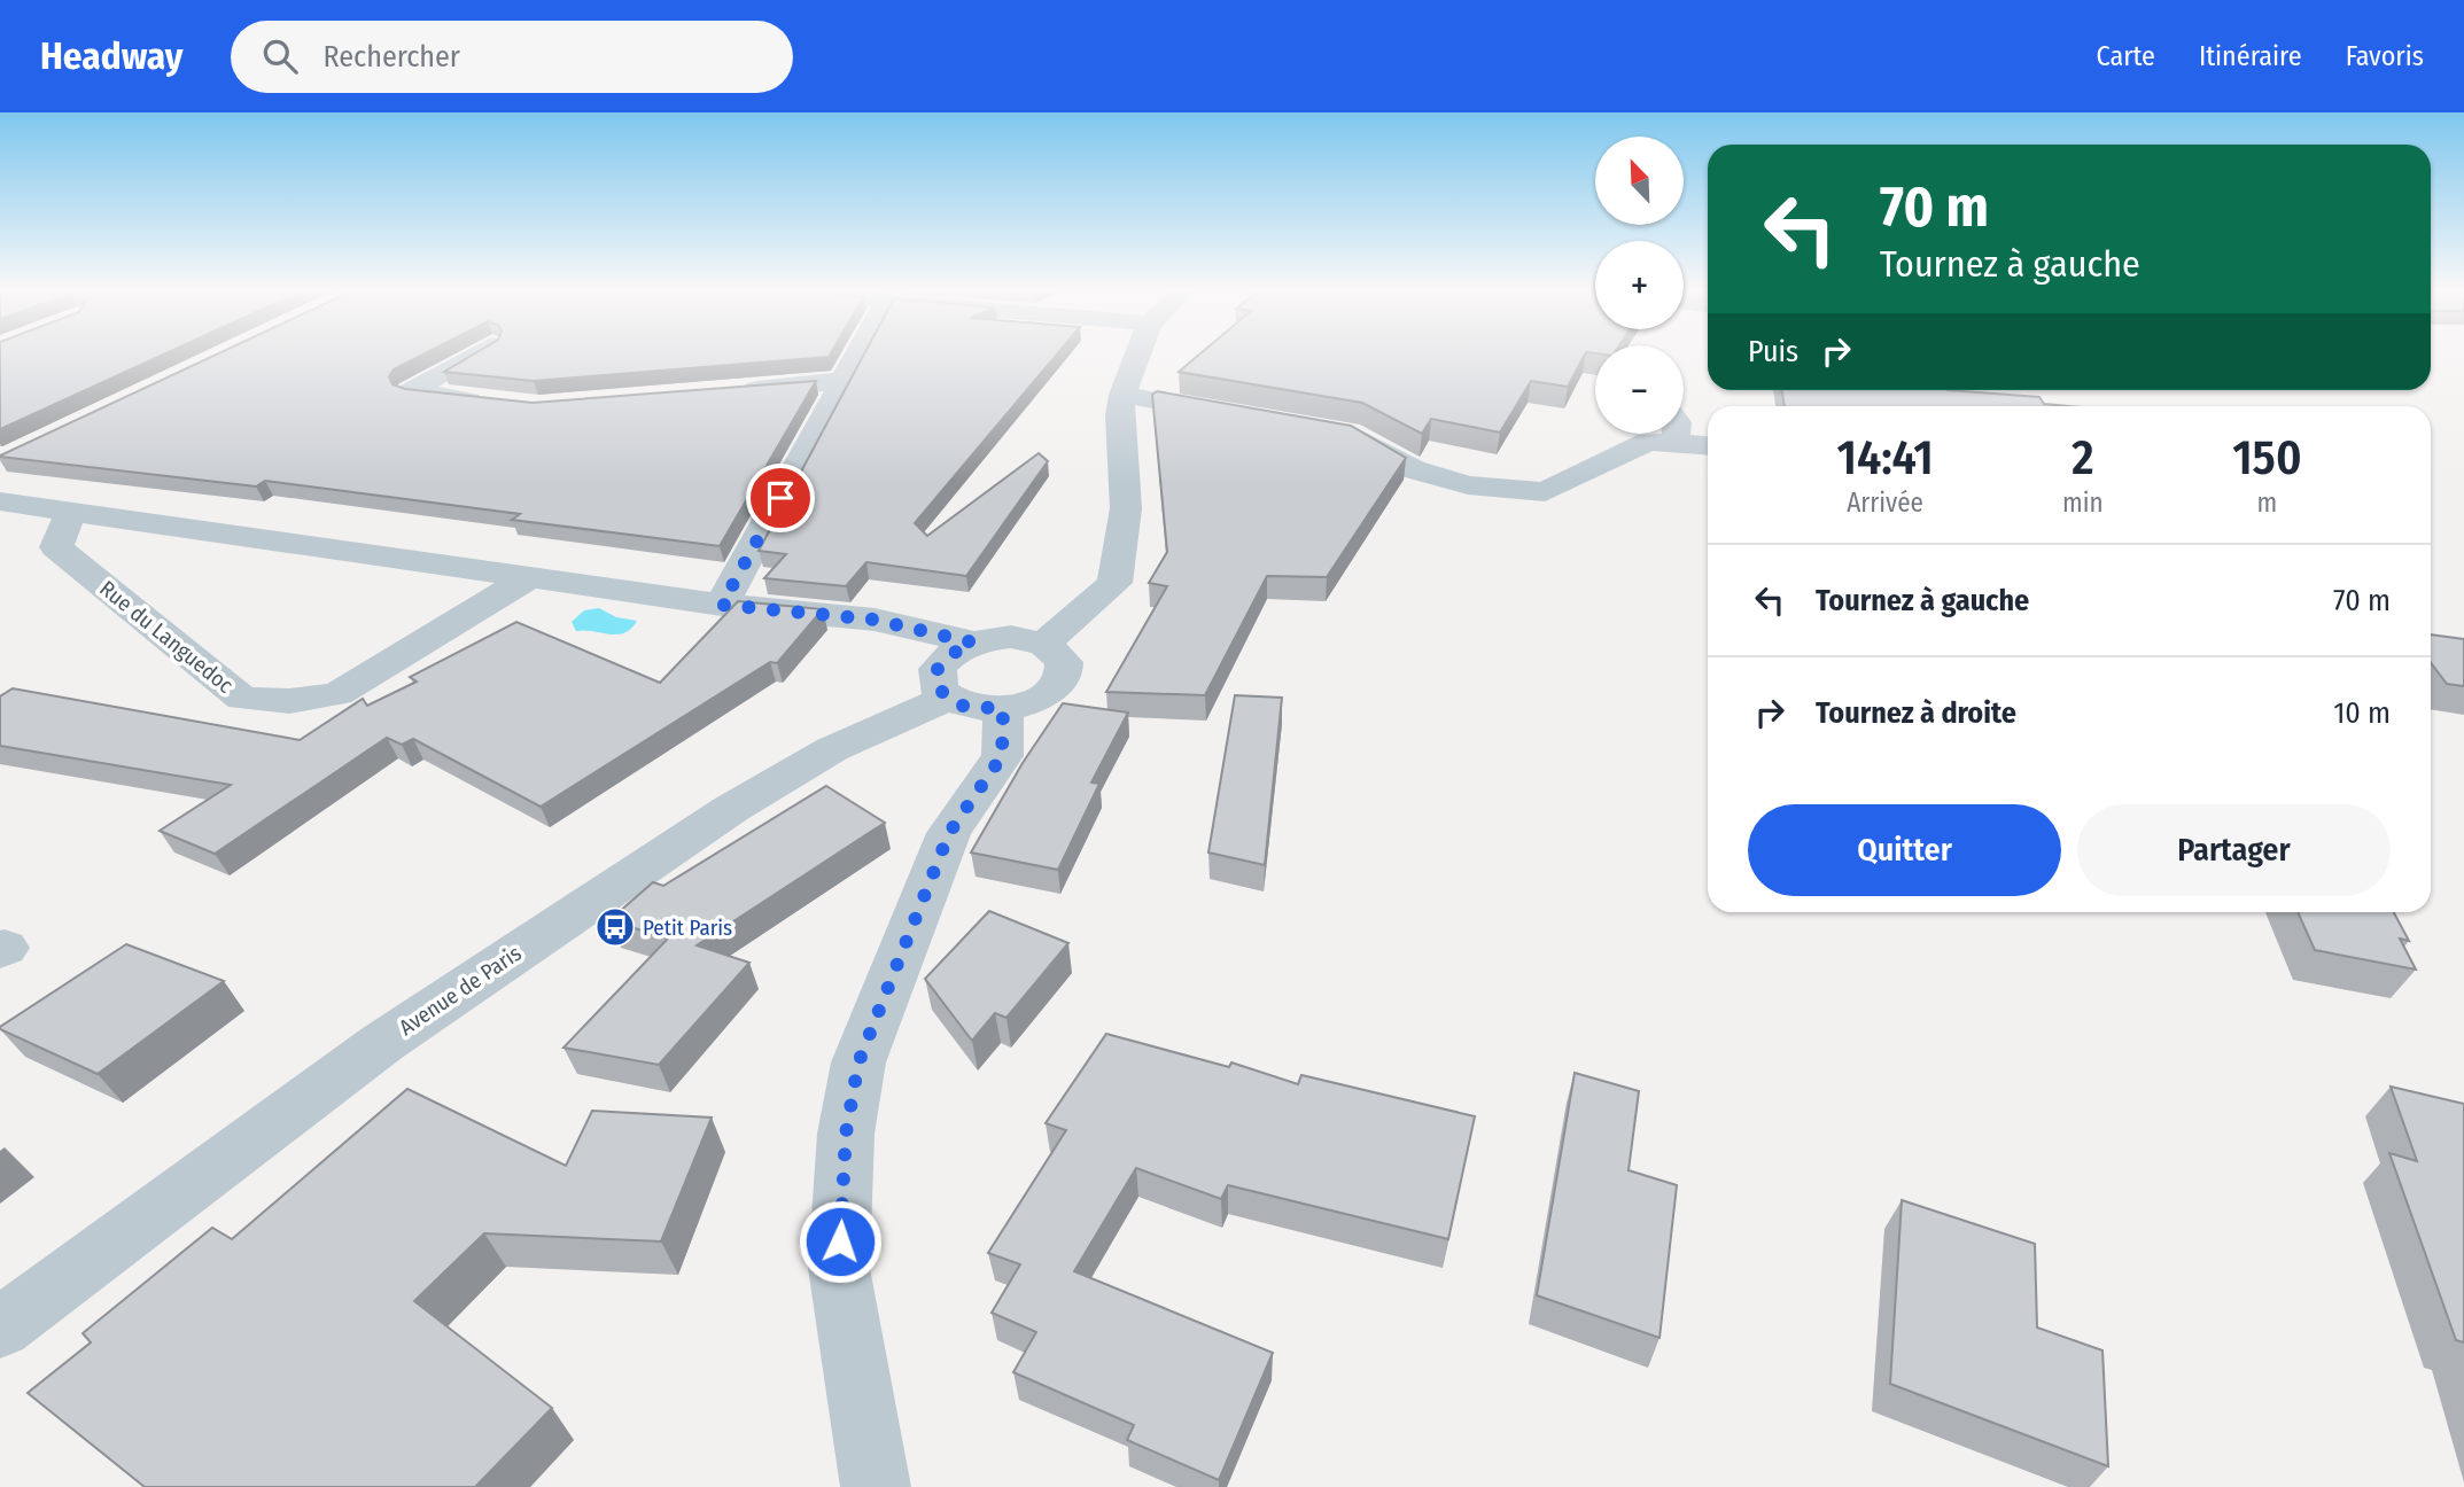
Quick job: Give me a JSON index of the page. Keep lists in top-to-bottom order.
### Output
{
  "streets": {
    "street": ["Rue du Languedoc", "Avenue de Paris"]
  },
  "places": {
    "bus stop": ["Petit Paris"]
  },
  "north": "top left",
  "page": {
    "header": "Headway",
    "search": "Rechercher",
    "nav": ["Carte", "Itinéraire", "Favoris"],
    "map_buttons": ["+", "−"],
    "turn": ["70 m", "Tournez à gauche"],
    "then": "Puis",
    "eta": [
      "14:41",
      "Arrivée",
      "2",
      "min",
      "150",
      "m"
    ],
    "list": [
      {
        "name": "Tournez à gauche",
        "value": "70 m"
      },
      {
        "name": "Tournez à droite",
        "value": "10 m"
      }
    ],
    "buttons": ["Quitter", "Partager"]
  }
}
